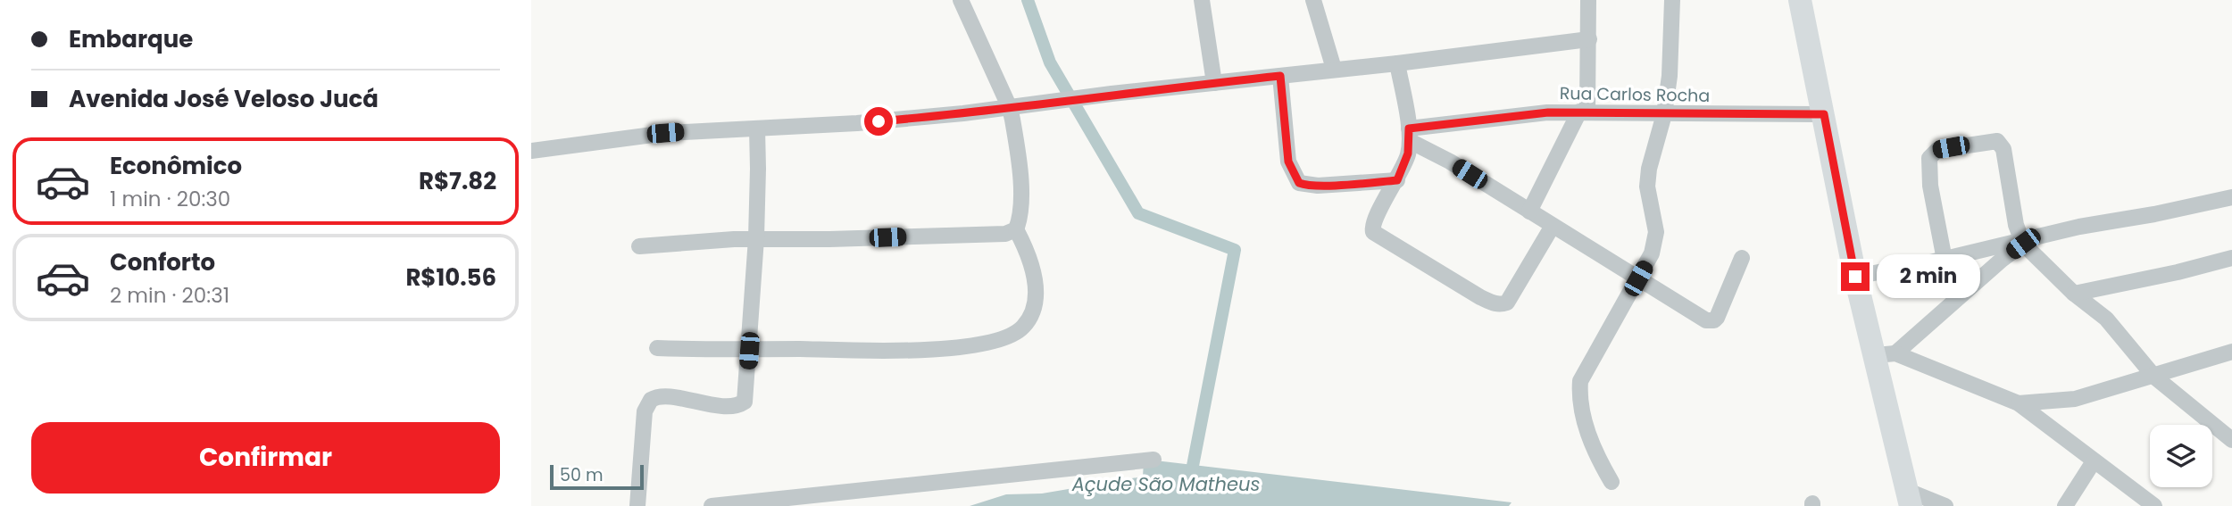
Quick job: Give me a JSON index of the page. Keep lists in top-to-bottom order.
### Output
{
  "streets": {
    "street": ["Rua Carlos Rocha"]
  },
  "water": ["Açude São Matheus"],
  "scale_bar": "50 m",
  "page": {
    "banner": ["Embarque", "Avenida José Veloso Jucá"],
    "list": [
      {
        "name": "Econômico",
        "note": "1 min · 20:30",
        "value": "R$7.82"
      },
      {
        "name": "Conforto",
        "note": "2 min · 20:31",
        "value": "R$10.56"
      }
    ],
    "bubble": "2 min",
    "buttons": "Confirmar",
    "scale": "50 m"
  }
}
